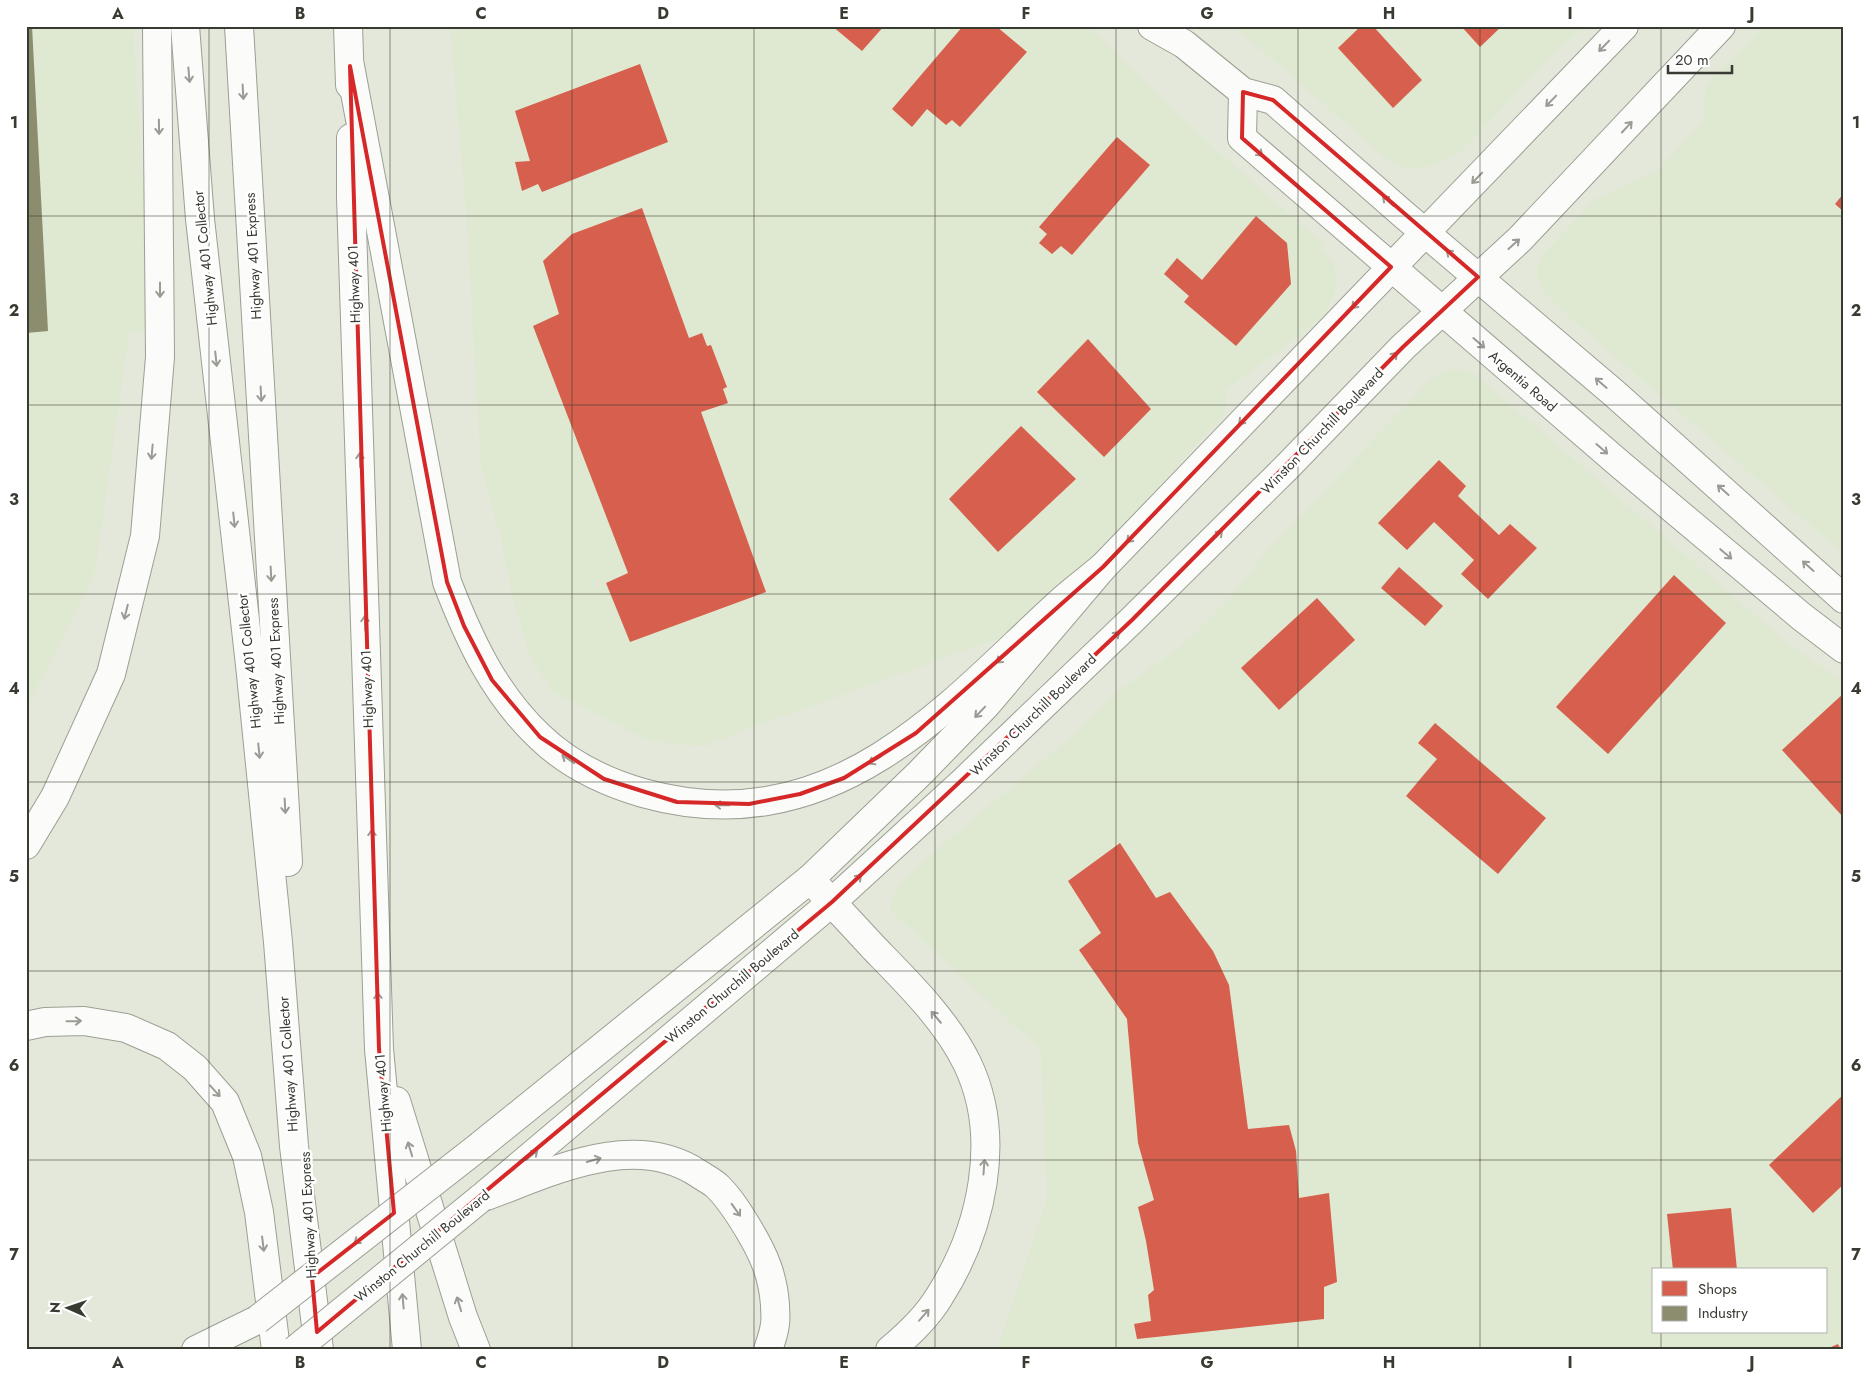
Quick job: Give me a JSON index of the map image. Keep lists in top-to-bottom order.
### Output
{
  "streets": {
    "main road": [
      "Highway 401 Express",
      "Highway 401 Collector",
      "Highway 401",
      "Argentia Road",
      "Winston Churchill Boulevard"
    ]
  },
  "crossings": [
    ["Highway 401 Express", "Highway 401 Collector"],
    ["Argentia Road", "Winston Churchill Boulevard"]
  ],
  "legend": ["Shops", "Industry"],
  "scale_bar": "20 m",
  "north": "left",
  "grid": {
    "columns": [
      "A",
      "B",
      "C",
      "D",
      "E",
      "F",
      "G",
      "H",
      "I",
      "J"
    ],
    "rows": [
      "1",
      "2",
      "3",
      "4",
      "5",
      "6",
      "7"
    ]
  }
}
